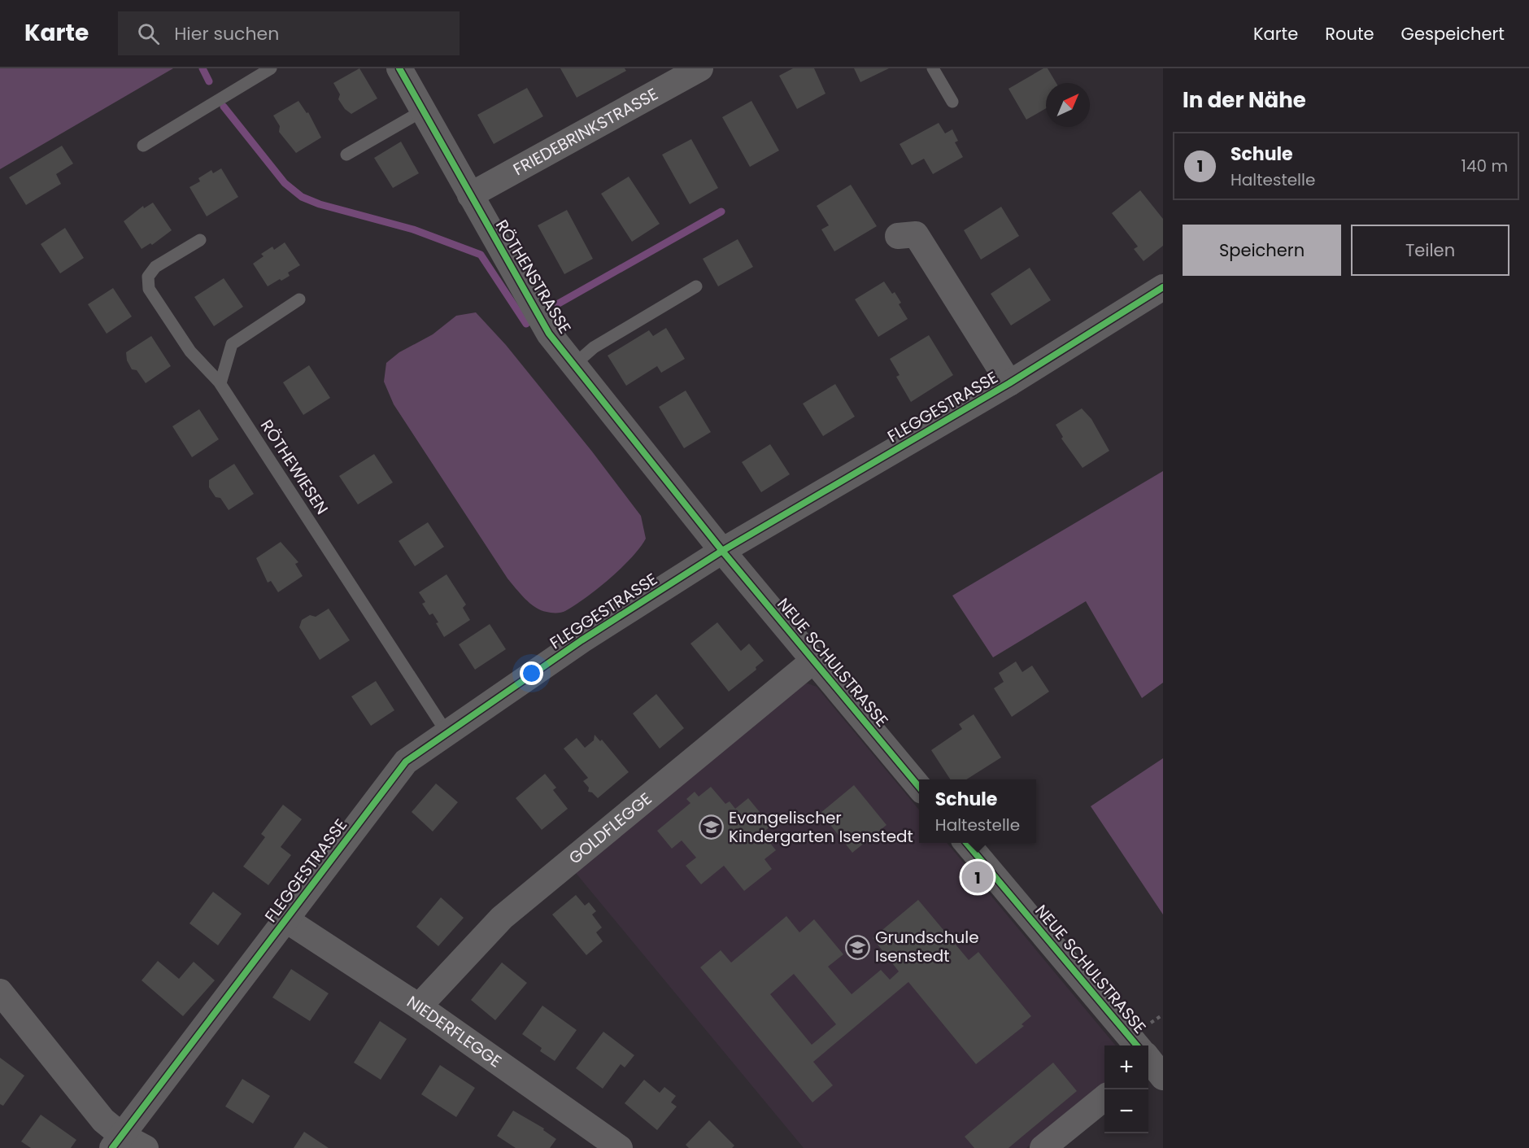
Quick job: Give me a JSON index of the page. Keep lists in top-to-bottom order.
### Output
{
  "streets": {
    "street": [
      "FRIEDEBRINKSTRASSE",
      "RÖTHENSTRASSE",
      "FLEGGESTRASSE",
      "NEUE SCHULSTRASSE",
      "GOLDFLEGGE",
      "NIEDERFLEGGE"
    ],
    "lane": ["RÖTHEWIESEN"]
  },
  "crossings": [
    ["FRIEDEBRINKSTRASSE", "RÖTHENSTRASSE"],
    ["RÖTHENSTRASSE", "FLEGGESTRASSE"],
    ["RÖTHENSTRASSE", "NEUE SCHULSTRASSE"],
    ["FLEGGESTRASSE", "RÖTHEWIESEN"],
    ["FLEGGESTRASSE", "NEUE SCHULSTRASSE"],
    ["FLEGGESTRASSE", "NIEDERFLEGGE"],
    ["NEUE SCHULSTRASSE", "GOLDFLEGGE"],
    ["GOLDFLEGGE", "NIEDERFLEGGE"]
  ],
  "places": {
    "school or university": ["Evangelischer Kindergarten Isenstedt", "Grundschule Isenstedt"]
  },
  "north": "top right",
  "page": {
    "header": "Karte",
    "search": "Hier suchen",
    "nav": ["Karte", "Route", "Gespeichert"],
    "heading": "In der Nähe",
    "list": [
      {
        "mark": "1",
        "name": "Schule",
        "note": "Haltestelle",
        "value": "140 m"
      }
    ],
    "buttons": ["Speichern", "Teilen"],
    "popup": ["Schule", "Haltestelle"],
    "pins": "1",
    "map_buttons": ["+", "−"]
  }
}
